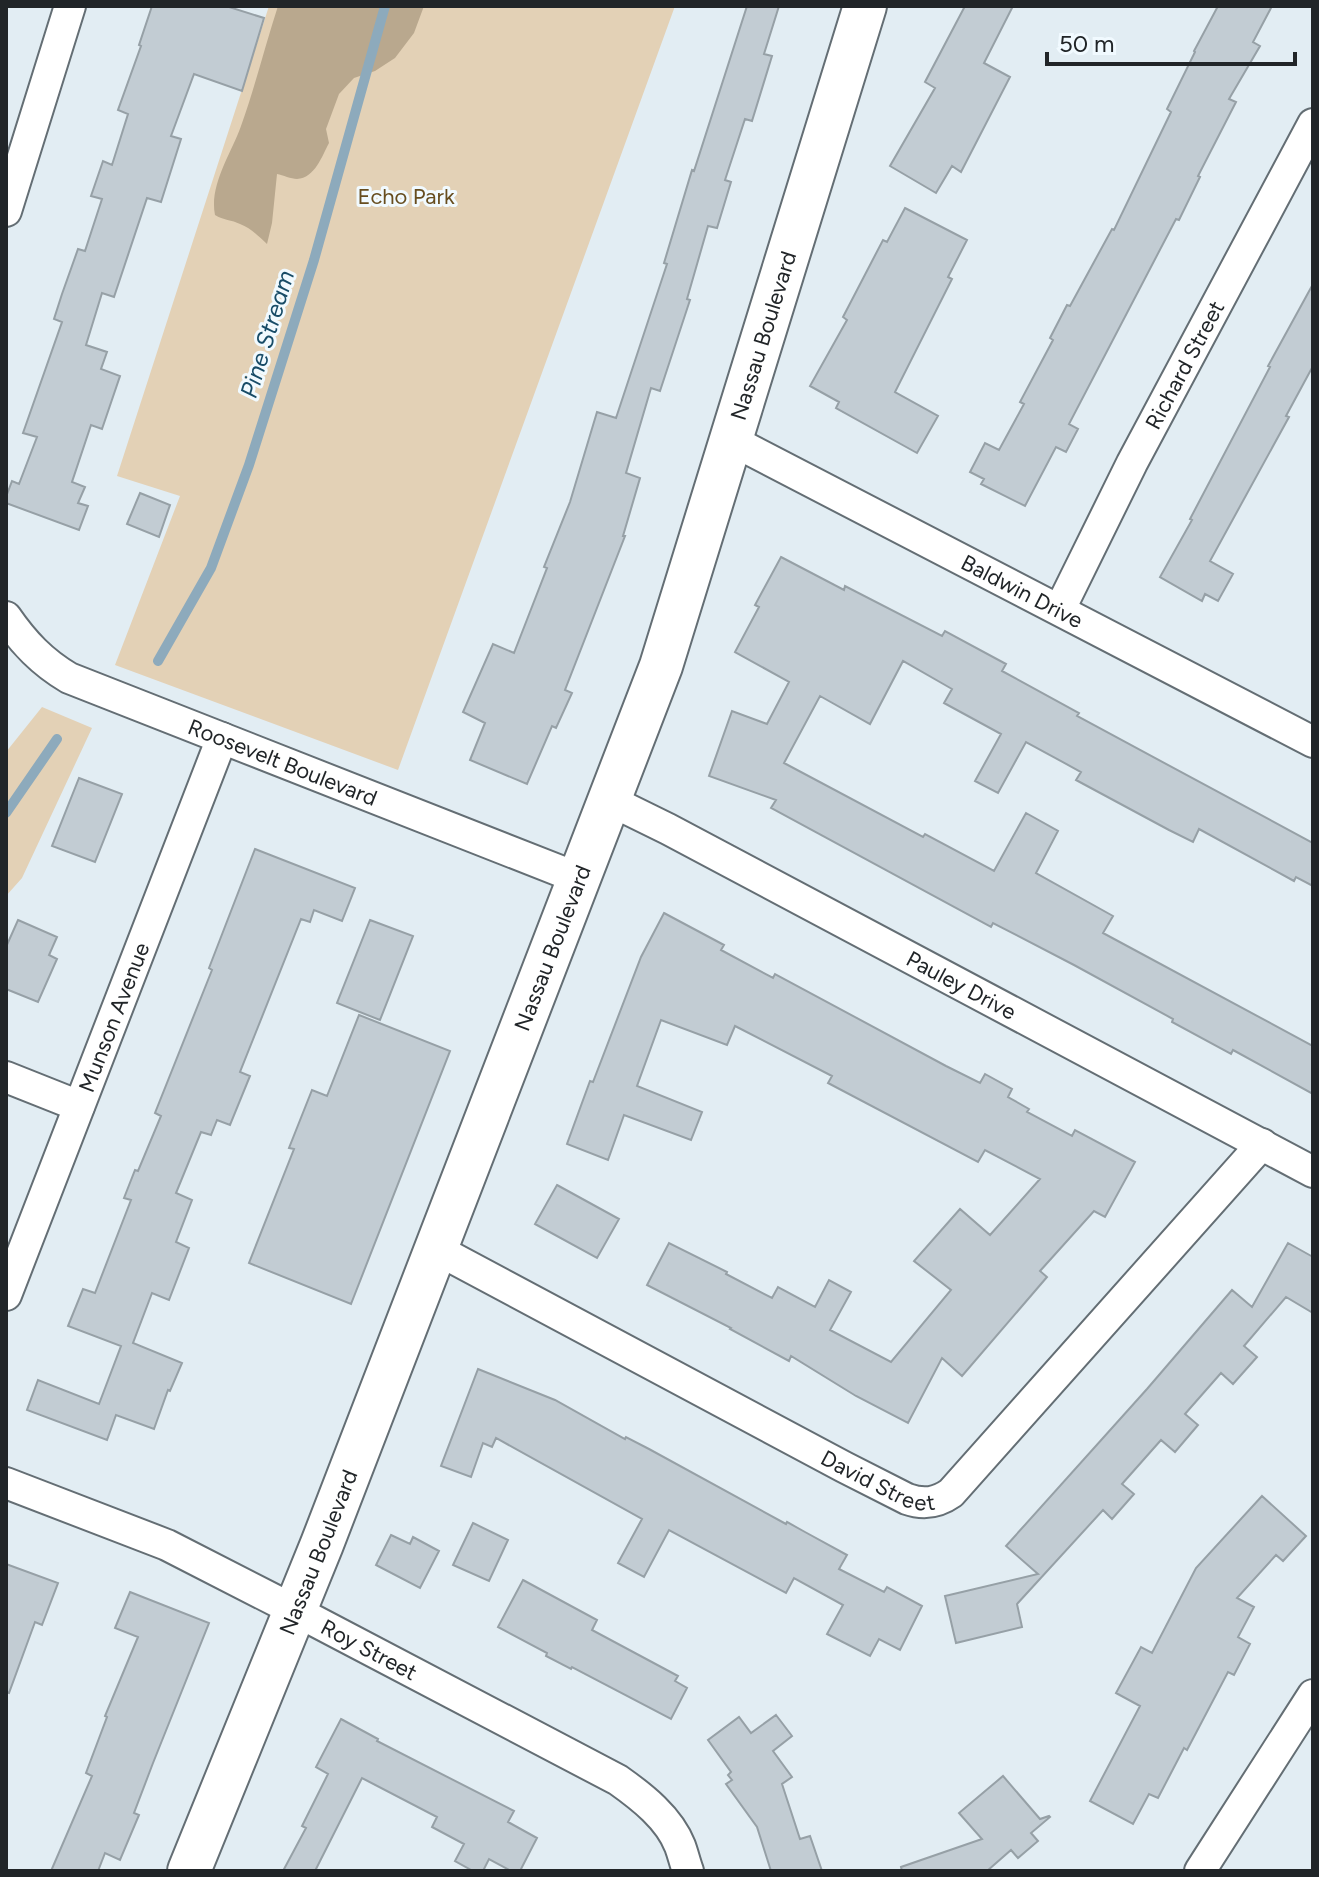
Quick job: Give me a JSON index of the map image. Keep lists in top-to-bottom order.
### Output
{
  "streets": {
    "main road": ["Nassau Boulevard"],
    "street": [
      "Richard Street",
      "Baldwin Drive",
      "Roosevelt Boulevard",
      "Pauley Drive",
      "Munson Avenue",
      "David Street",
      "Roy Street"
    ]
  },
  "crossings": [
    ["Nassau Boulevard", "Baldwin Drive"],
    ["Nassau Boulevard", "Roosevelt Boulevard"],
    ["Nassau Boulevard", "Pauley Drive"],
    ["Nassau Boulevard", "David Street"],
    ["Nassau Boulevard", "Roy Street"],
    ["Richard Street", "Baldwin Drive"],
    ["Roosevelt Boulevard", "Munson Avenue"],
    ["Pauley Drive", "David Street"]
  ],
  "water": ["Pine Stream"],
  "parks": ["Echo Park"],
  "scale_bar": "50 m"
}
